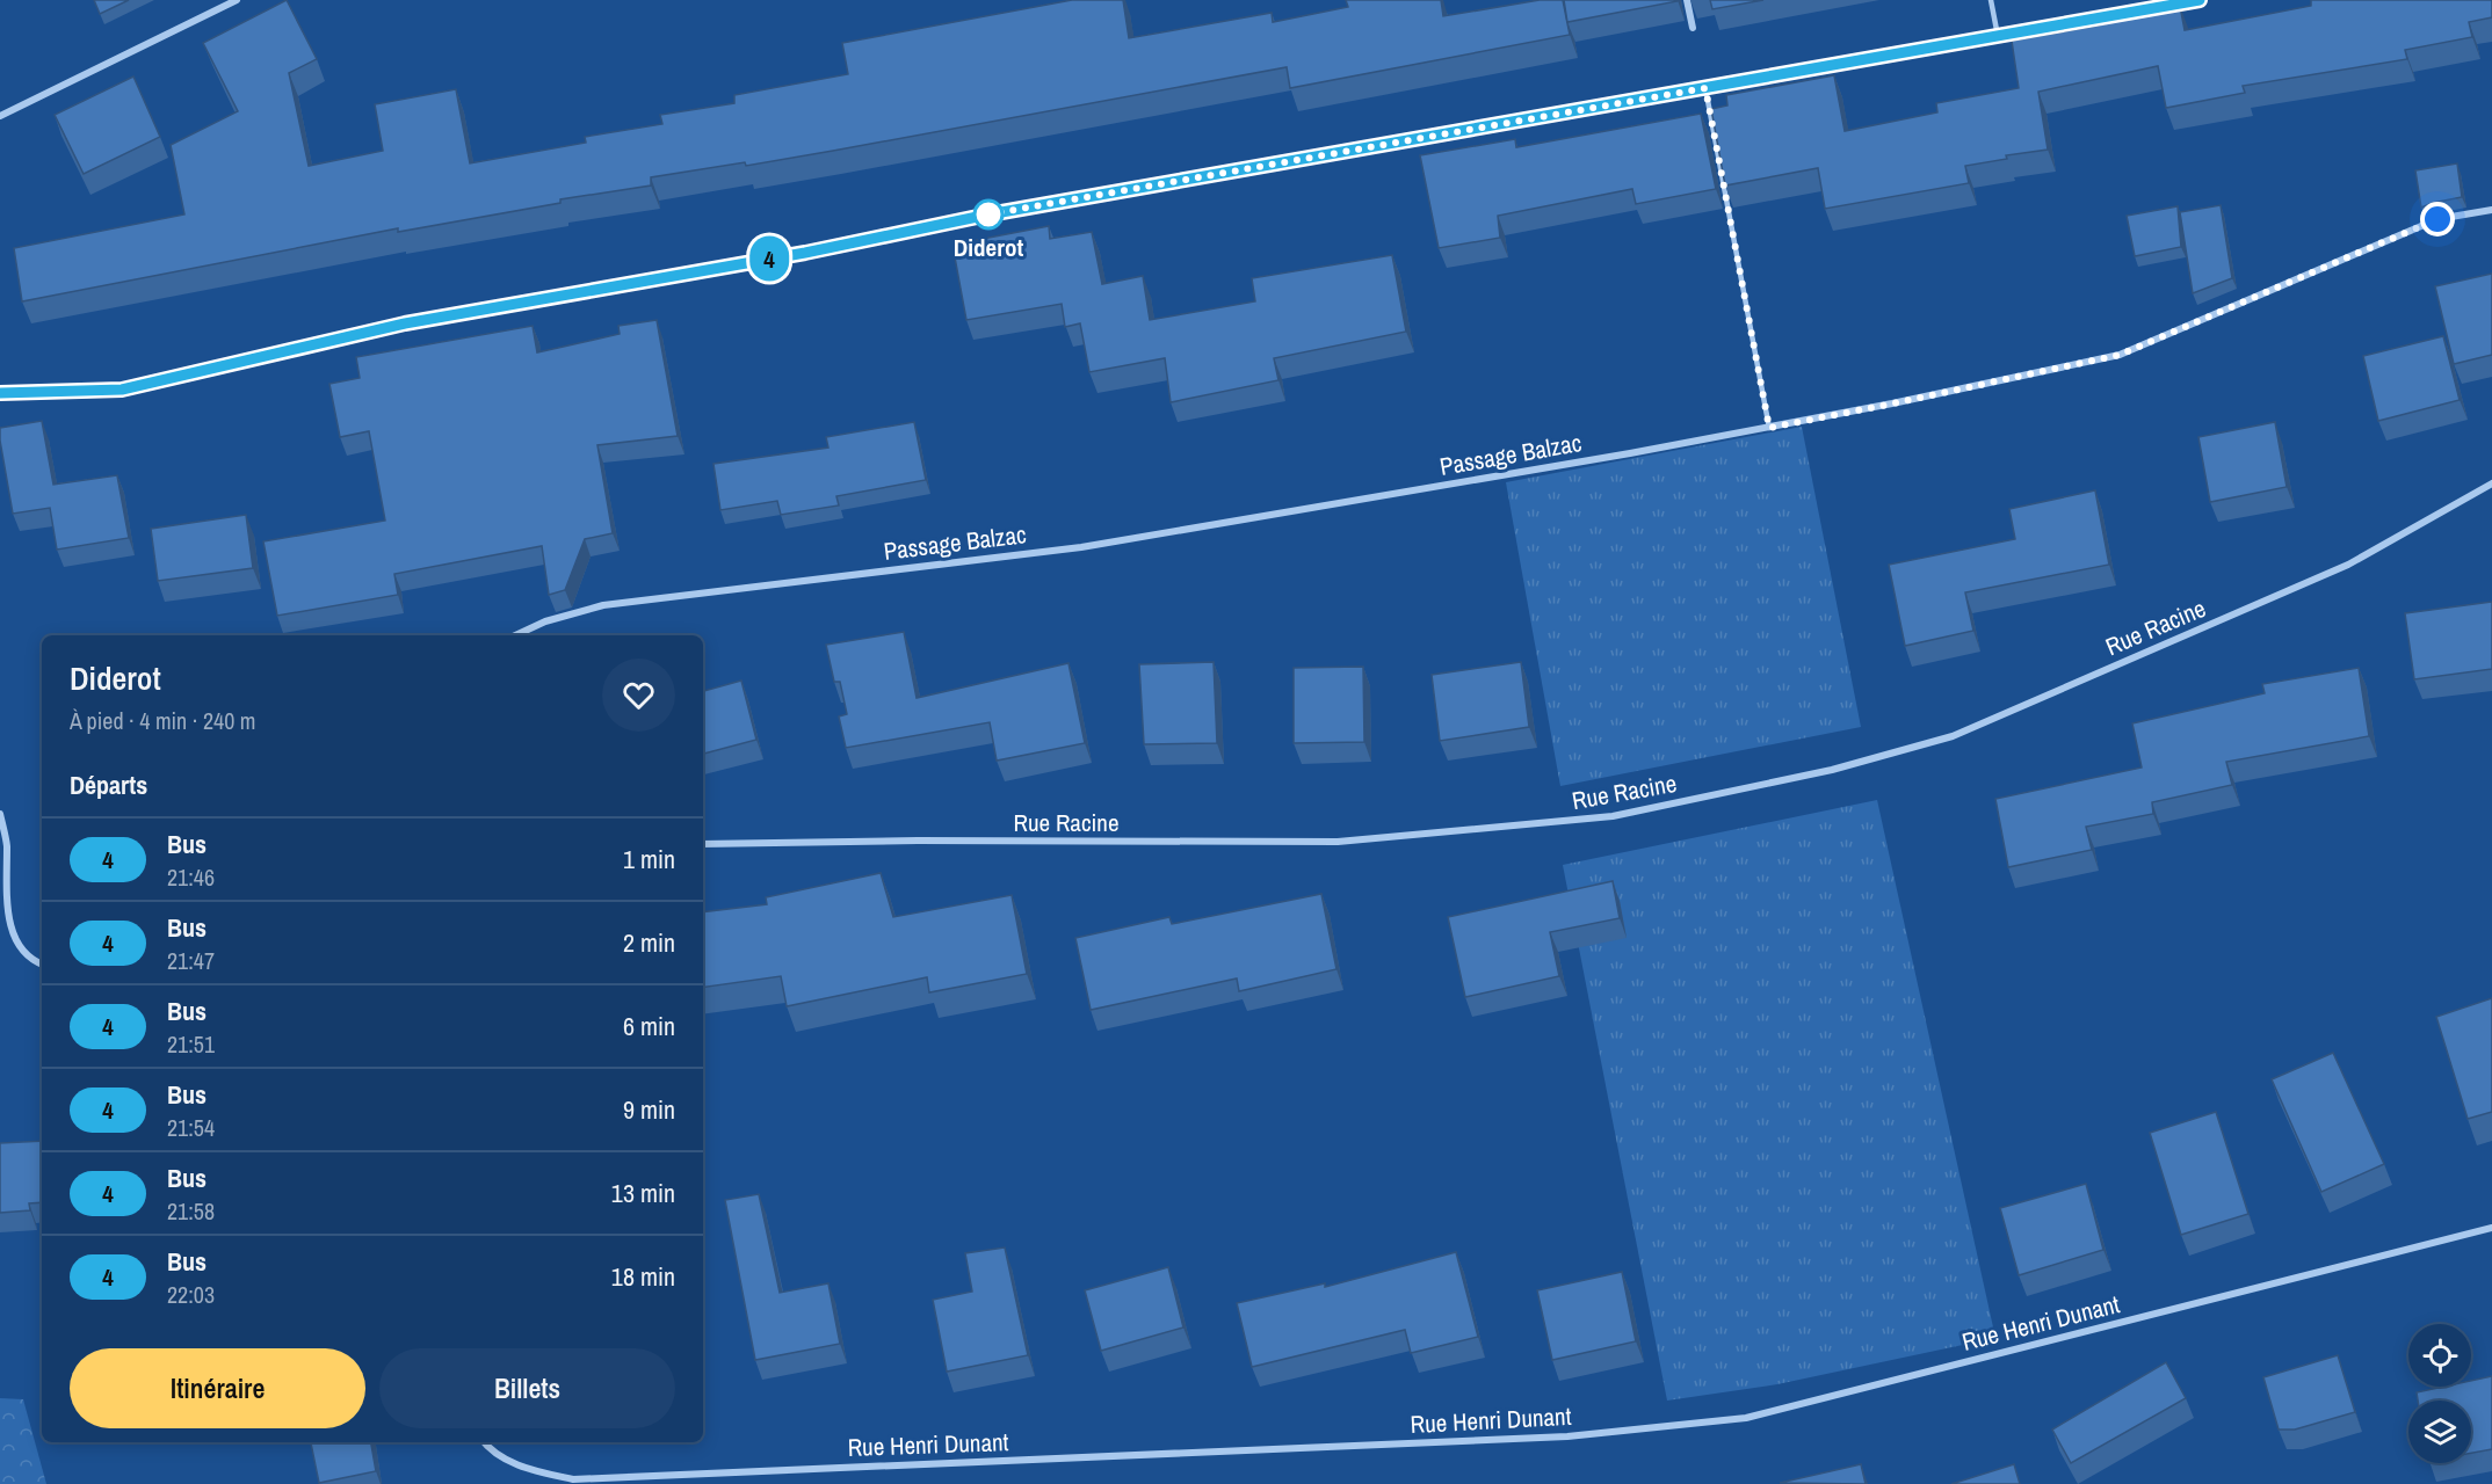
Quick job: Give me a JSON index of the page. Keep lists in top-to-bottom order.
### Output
{
  "streets": {
    "street": ["Passage Balzac", "Rue Racine", "Rue Henri Dunant"]
  },
  "places": ["Diderot"],
  "lines": ["bus line 4"],
  "page": {
    "on_map": "4",
    "heading": [
      ["Diderot", "À pied · 4 min · 240 m"],
      "Départs"
    ],
    "list": [
      {
        "mark": "4",
        "name": "Bus",
        "note": "21:46",
        "value": "1 min"
      },
      {
        "mark": "4",
        "name": "Bus",
        "note": "21:47",
        "value": "2 min"
      },
      {
        "mark": "4",
        "name": "Bus",
        "note": "21:51",
        "value": "6 min"
      },
      {
        "mark": "4",
        "name": "Bus",
        "note": "21:54",
        "value": "9 min"
      },
      {
        "mark": "4",
        "name": "Bus",
        "note": "21:58",
        "value": "13 min"
      },
      {
        "mark": "4",
        "name": "Bus",
        "note": "22:03",
        "value": "18 min"
      }
    ],
    "buttons": ["Itinéraire", "Billets"]
  }
}
